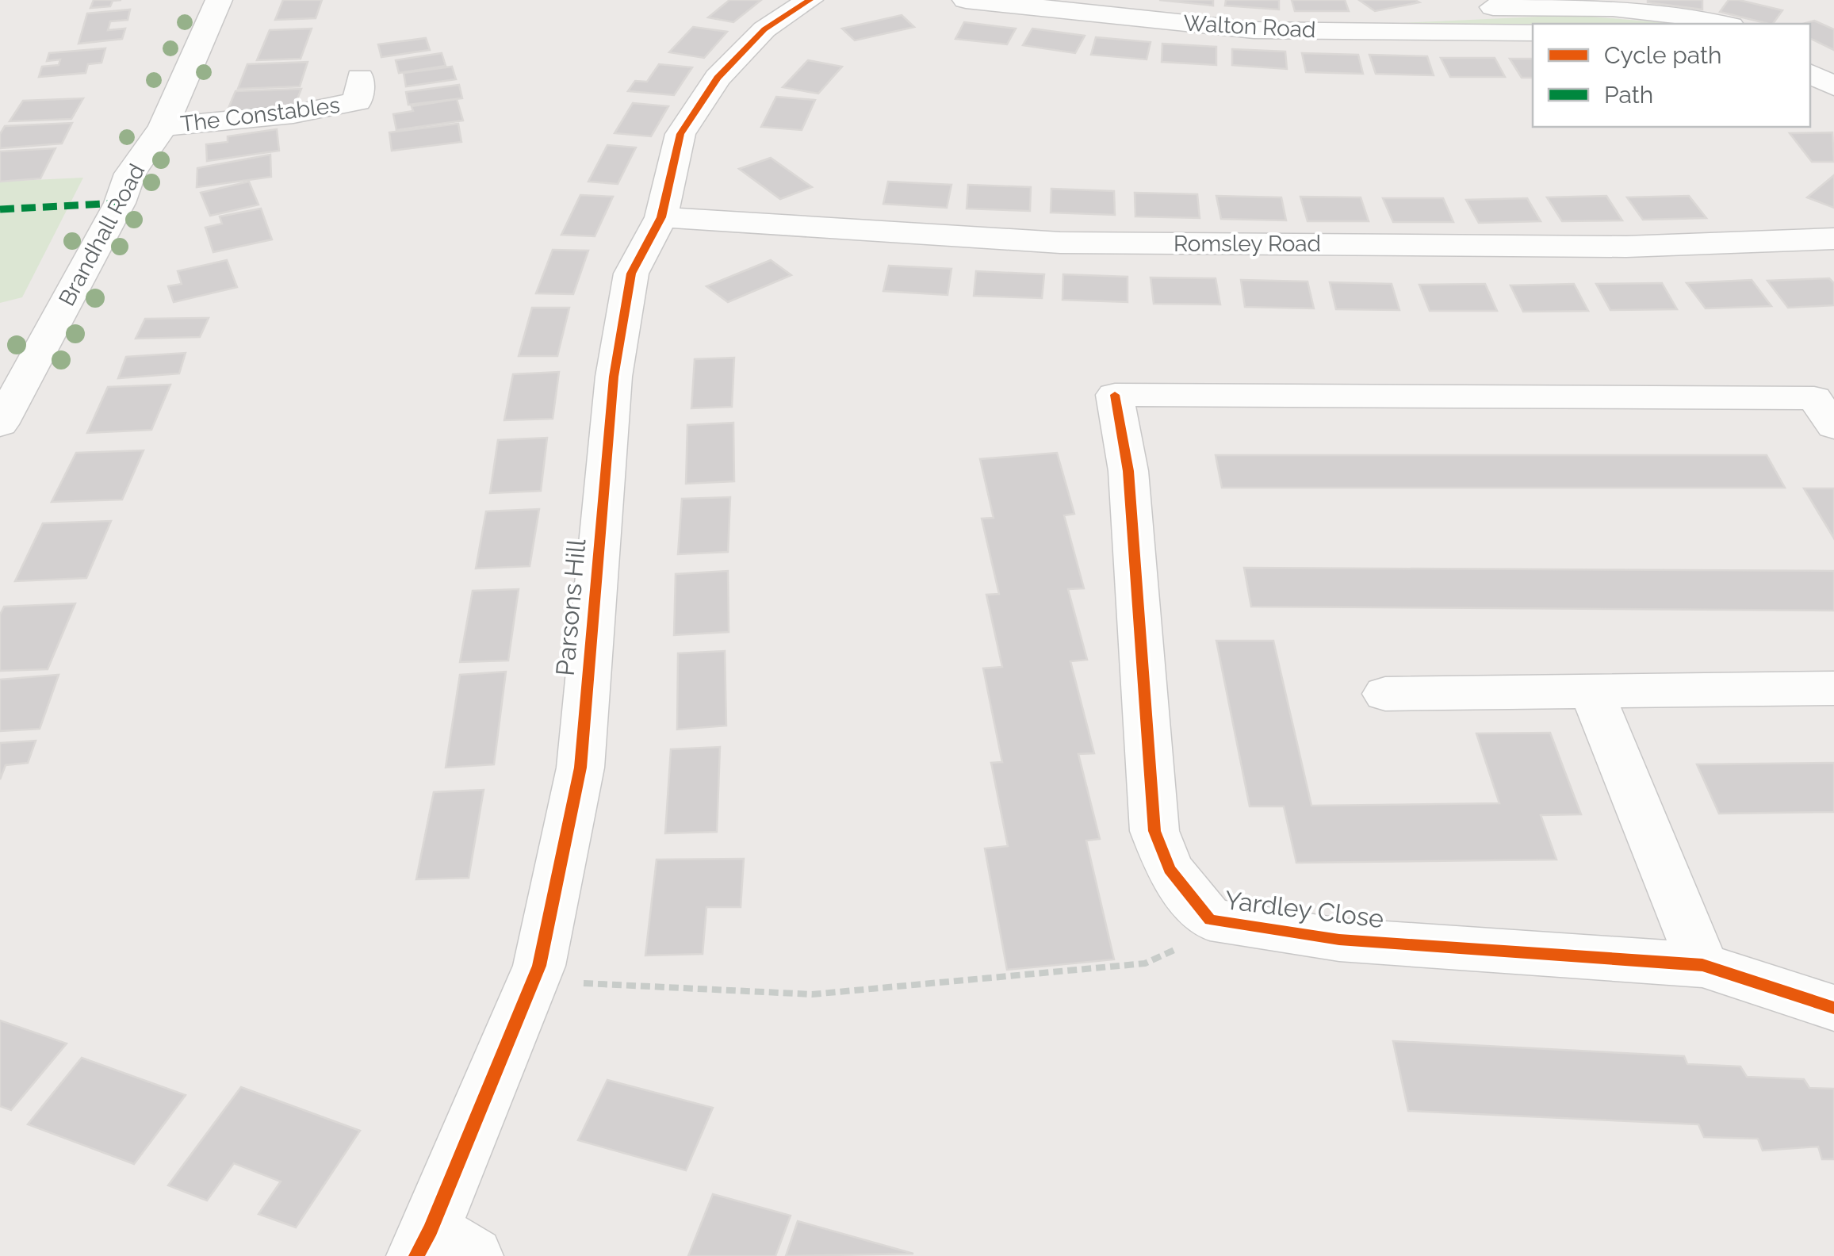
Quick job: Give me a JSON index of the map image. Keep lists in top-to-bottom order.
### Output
{
  "streets": {
    "street": [
      "Walton Road",
      "The Constables",
      "Brandhall Road",
      "Romsley Road",
      "Parsons Hill",
      "Yardley Close"
    ]
  },
  "crossings": [
    ["The Constables", "Brandhall Road"],
    ["Romsley Road", "Parsons Hill"]
  ],
  "legend": ["Cycle path", "Path"]
}
